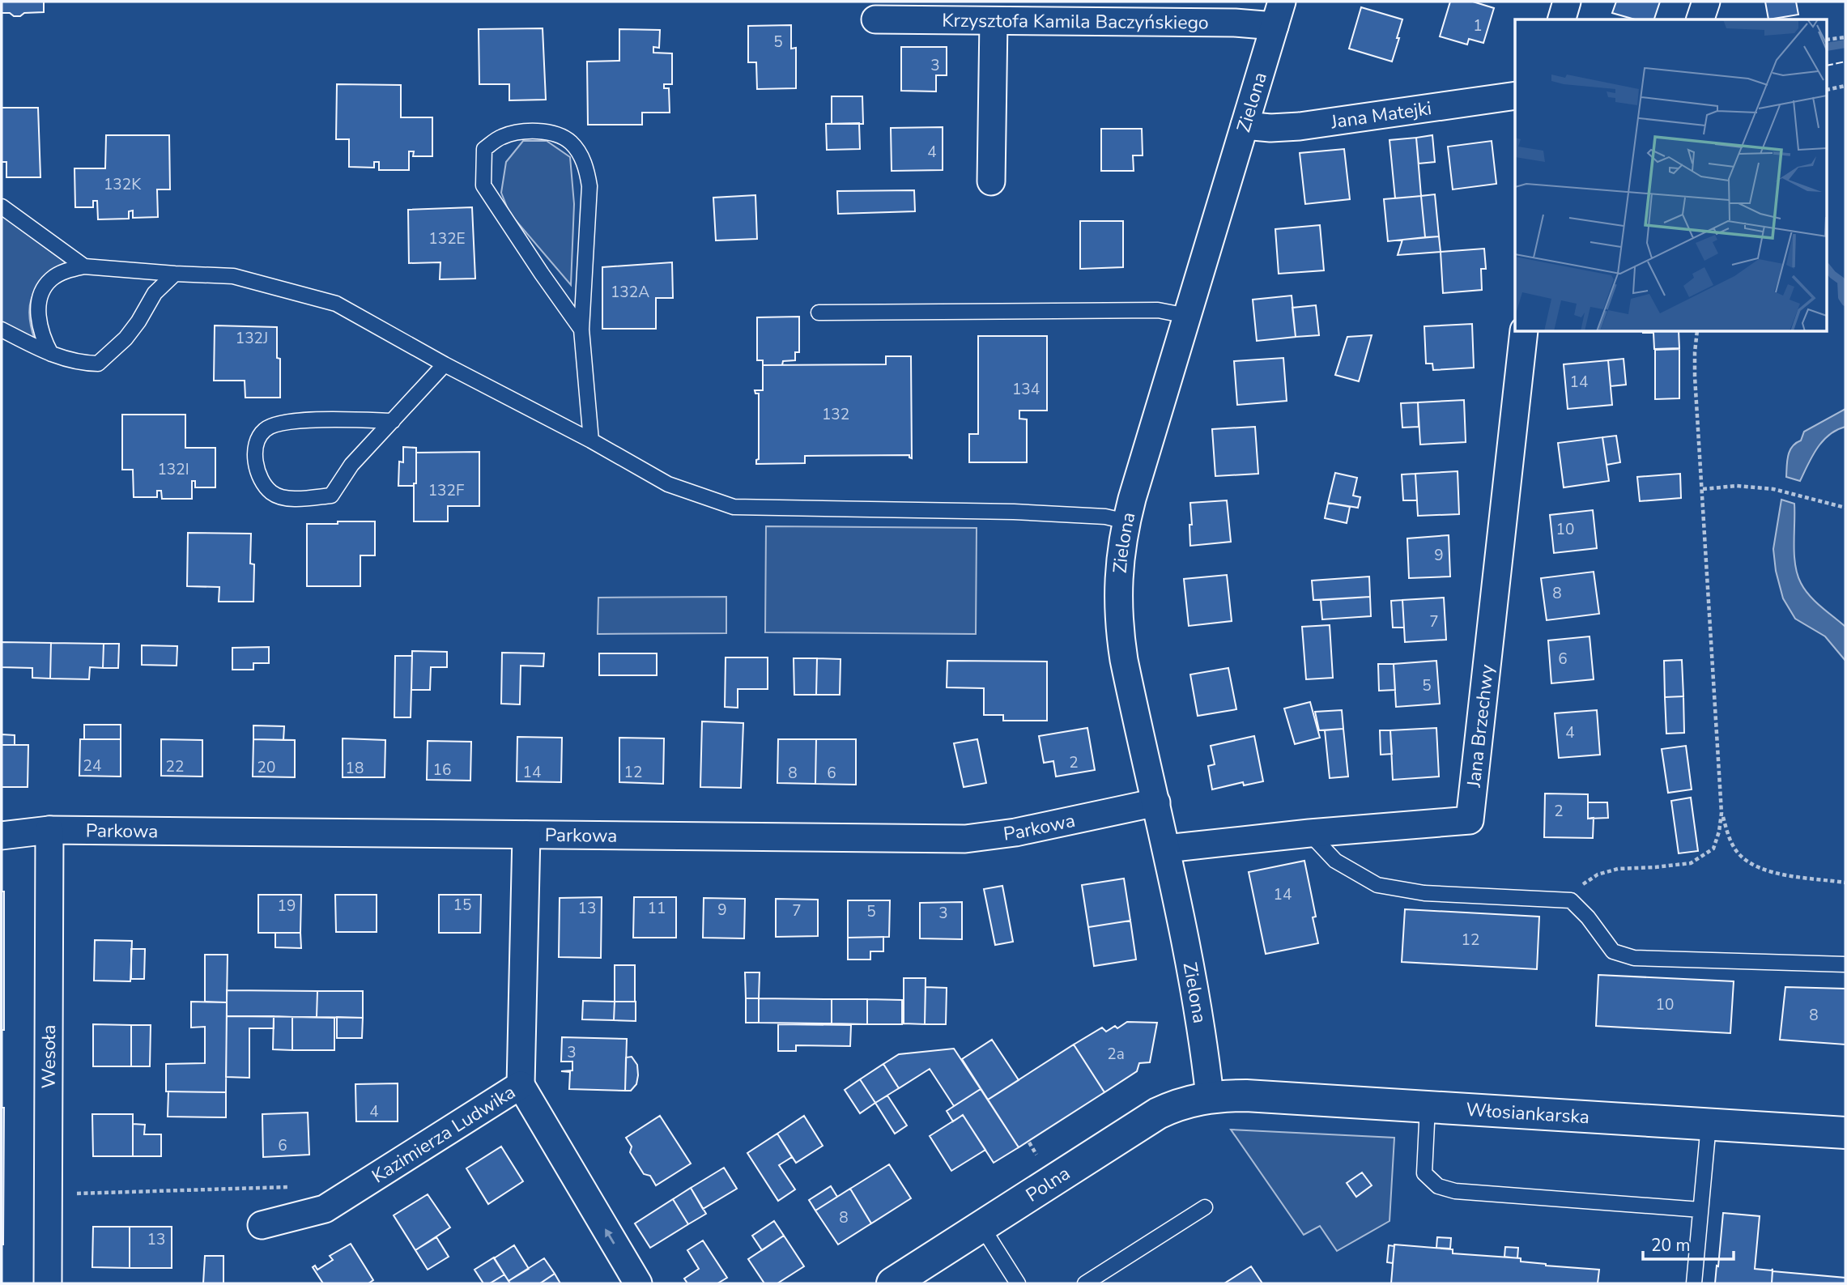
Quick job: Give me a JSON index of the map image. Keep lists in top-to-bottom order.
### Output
{
  "streets": {
    "street": [
      "Krzysztofa Kamila Baczyńskiego",
      "Zielona",
      "Jana Matejki",
      "Jana Brzechwy",
      "Parkowa",
      "Wesoła",
      "Włosiankarska",
      "Kazimierza Ludwika",
      "Polna"
    ]
  },
  "crossings": [
    ["Krzysztofa Kamila Baczyńskiego", "Zielona"],
    ["Zielona", "Jana Matejki"],
    ["Zielona", "Jana Brzechwy"],
    ["Zielona", "Parkowa"],
    ["Zielona", "Włosiankarska"],
    ["Zielona", "Polna"],
    ["Parkowa", "Wesoła"],
    ["Parkowa", "Kazimierza Ludwika"],
    ["Włosiankarska", "Polna"]
  ],
  "house_numbers": [
    "1",
    "5",
    "3",
    "4",
    "132K",
    "132E",
    "132A",
    "132J",
    "14",
    "134",
    "132",
    "132I",
    "132F",
    "10",
    "9",
    "8",
    "7",
    "6",
    "5",
    "4",
    "2",
    "24",
    "22",
    "20",
    "18",
    "16",
    "14",
    "12",
    "8",
    "6",
    "2",
    "14",
    "15",
    "19",
    "13",
    "11",
    "9",
    "7",
    "5",
    "3",
    "12",
    "10",
    "8",
    "3",
    "2a",
    "4",
    "6",
    "8",
    "13"
  ],
  "scale_bar": "20 m"
}
